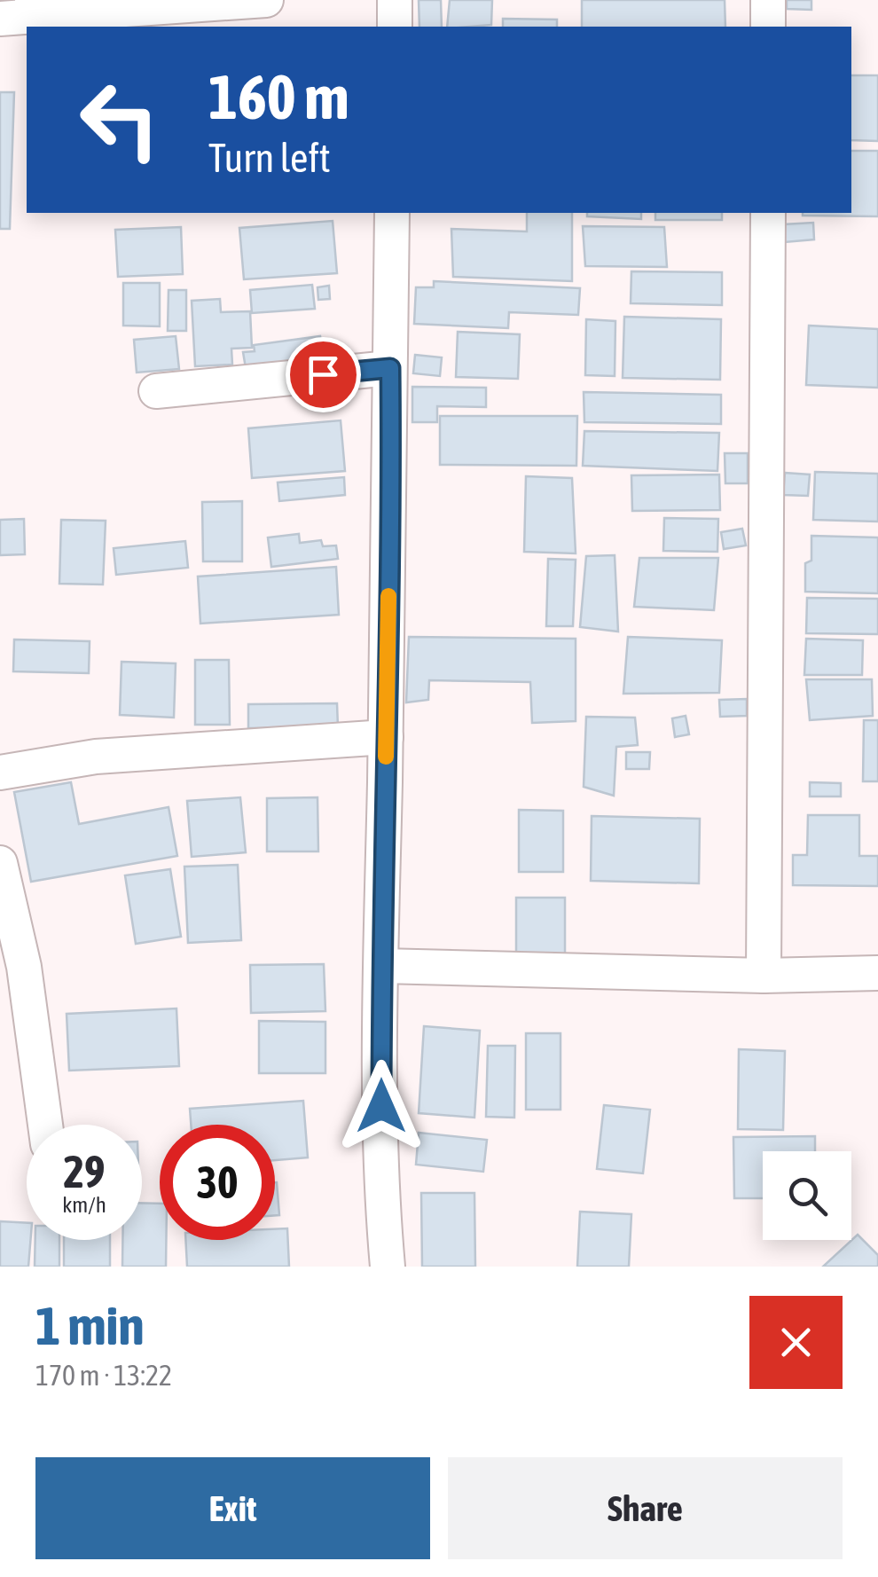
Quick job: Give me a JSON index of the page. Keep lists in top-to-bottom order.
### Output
{
  "page": {
    "turn": ["160 m", "Turn left"],
    "speed": "29 km/h",
    "limit": "30",
    "heading": ["1 min", "170 m · 13:22"],
    "buttons": ["Exit", "Share"]
  }
}
